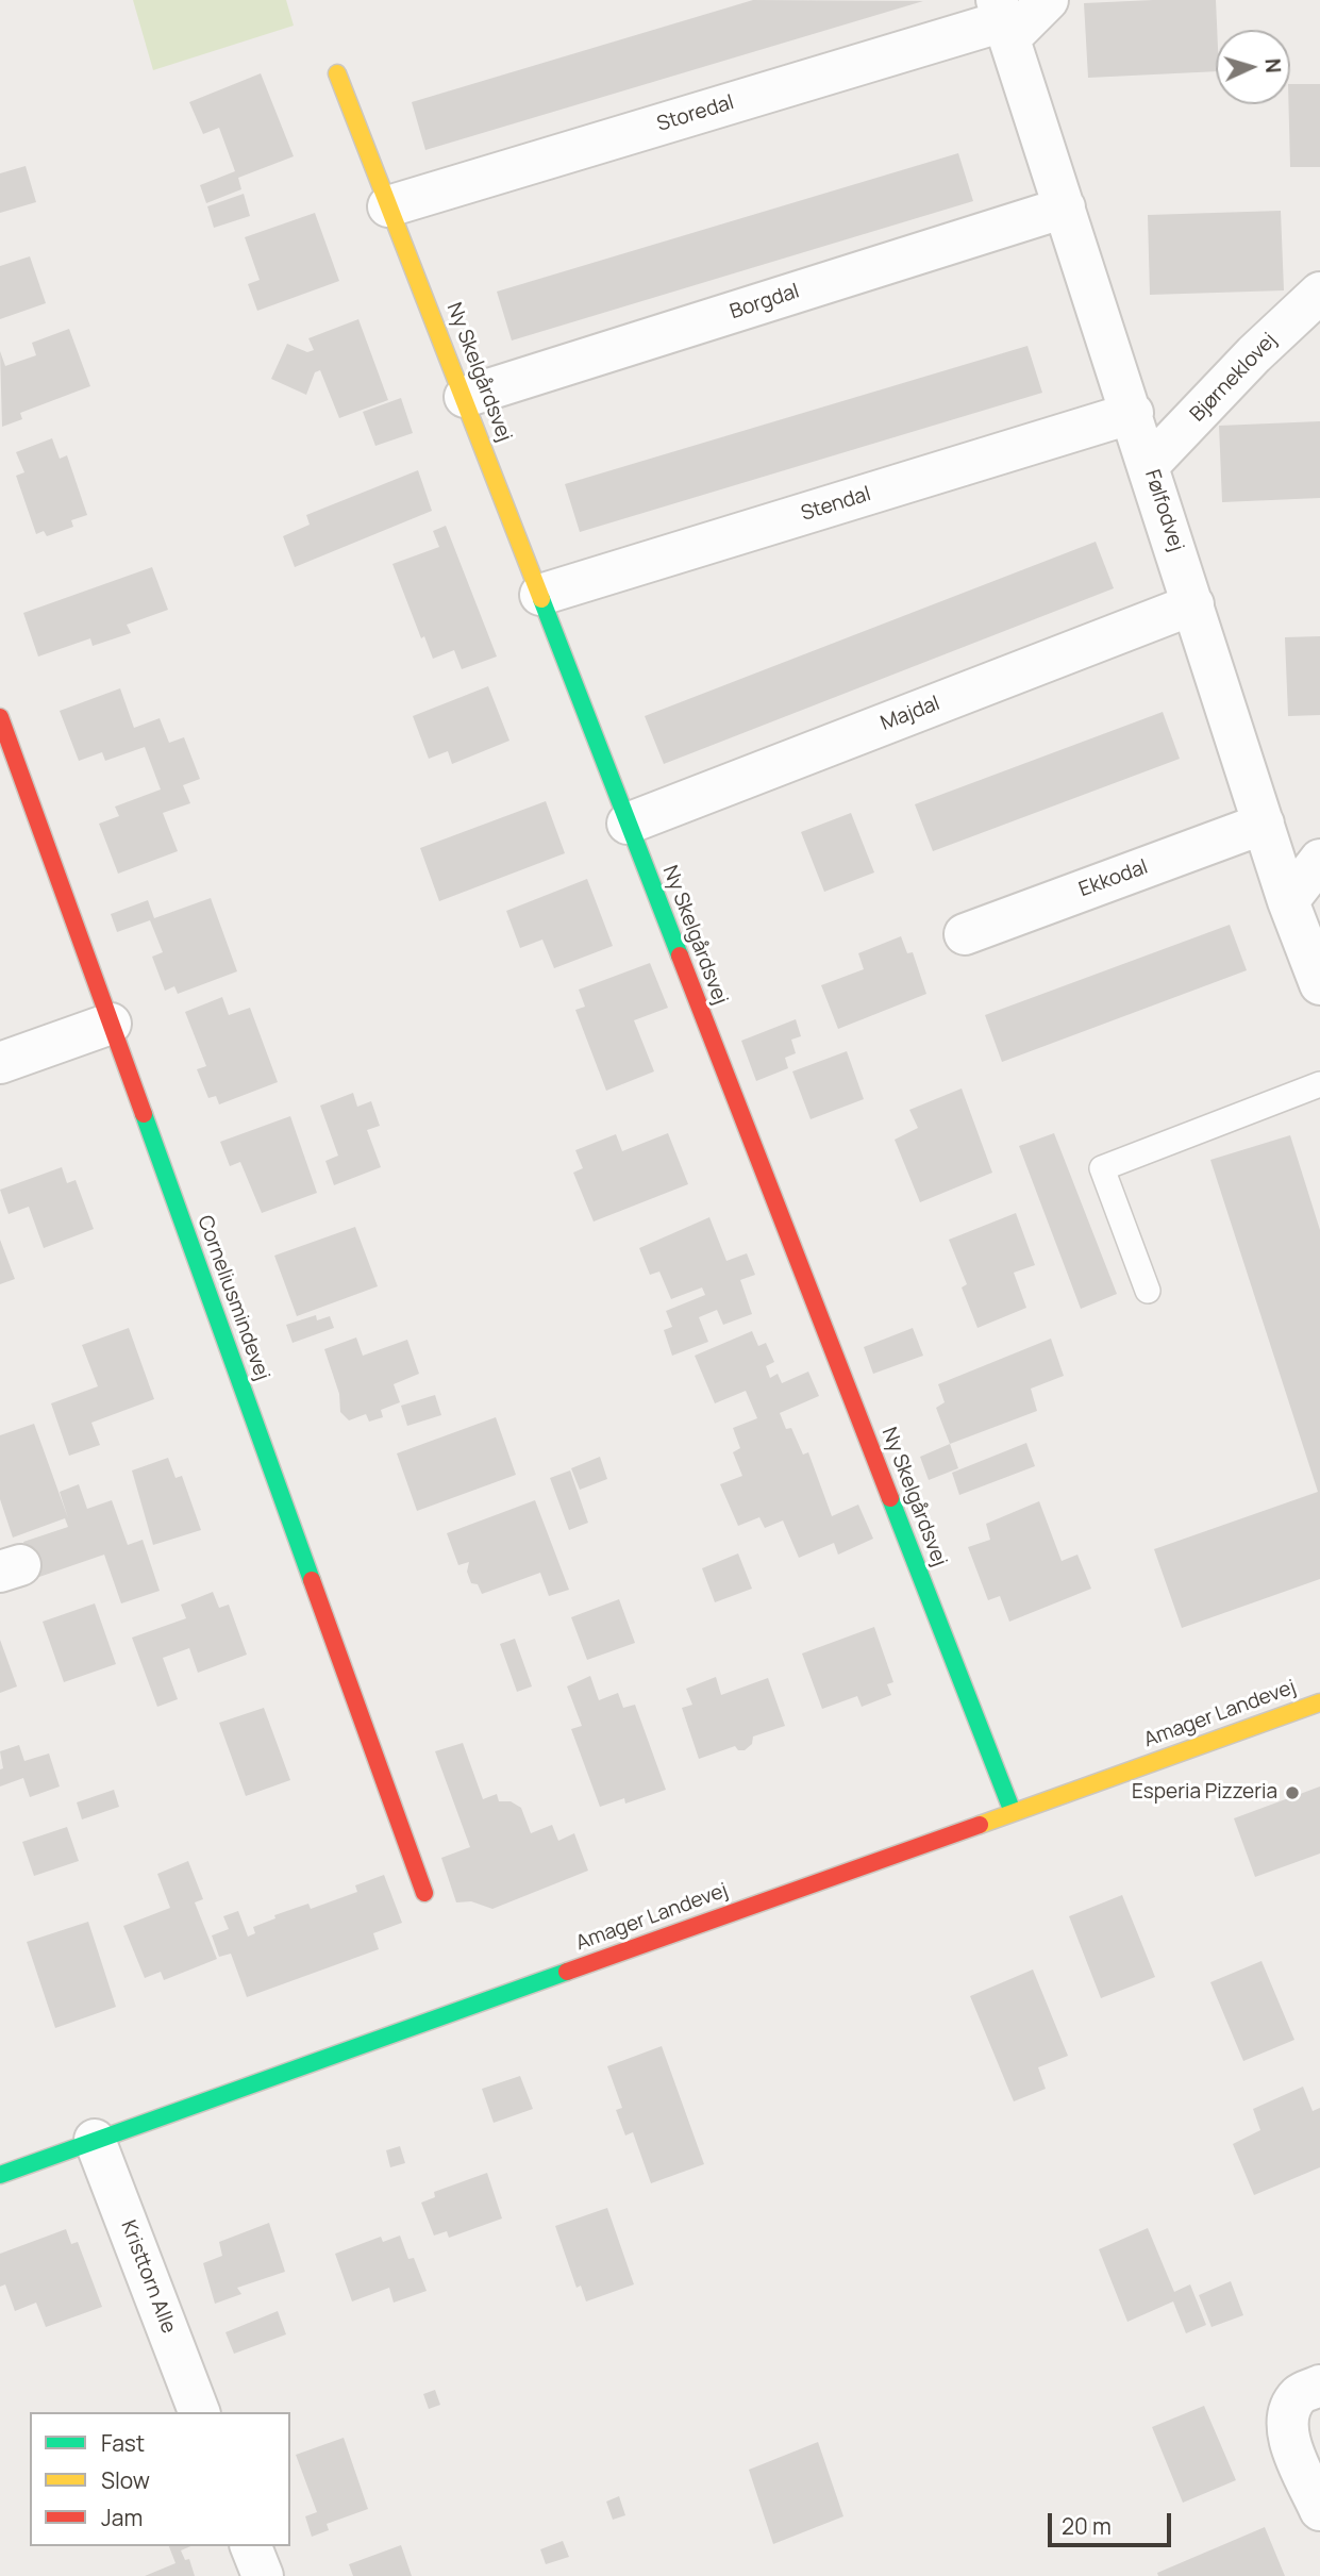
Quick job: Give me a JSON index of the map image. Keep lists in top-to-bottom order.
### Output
{
  "streets": {
    "street": [
      "Storedal",
      "Borgdal",
      "Ny Skelgårdsvej",
      "Bjørneklovej",
      "Stendal",
      "Følfodvej",
      "Majdal",
      "Ekkodal",
      "Corneliusmindevej",
      "Amager Landevej",
      "Kristtorn Alle"
    ]
  },
  "crossings": [
    ["Storedal", "Ny Skelgårdsvej"],
    ["Storedal", "Følfodvej"],
    ["Borgdal", "Ny Skelgårdsvej"],
    ["Borgdal", "Følfodvej"],
    ["Ny Skelgårdsvej", "Stendal"],
    ["Ny Skelgårdsvej", "Majdal"],
    ["Ny Skelgårdsvej", "Amager Landevej"],
    ["Bjørneklovej", "Følfodvej"],
    ["Stendal", "Følfodvej"],
    ["Følfodvej", "Majdal"],
    ["Følfodvej", "Ekkodal"],
    ["Amager Landevej", "Kristtorn Alle"]
  ],
  "places": ["Esperia Pizzeria"],
  "legend": ["Fast", "Slow", "Jam"],
  "scale_bar": "20 m",
  "north": "right"
}
